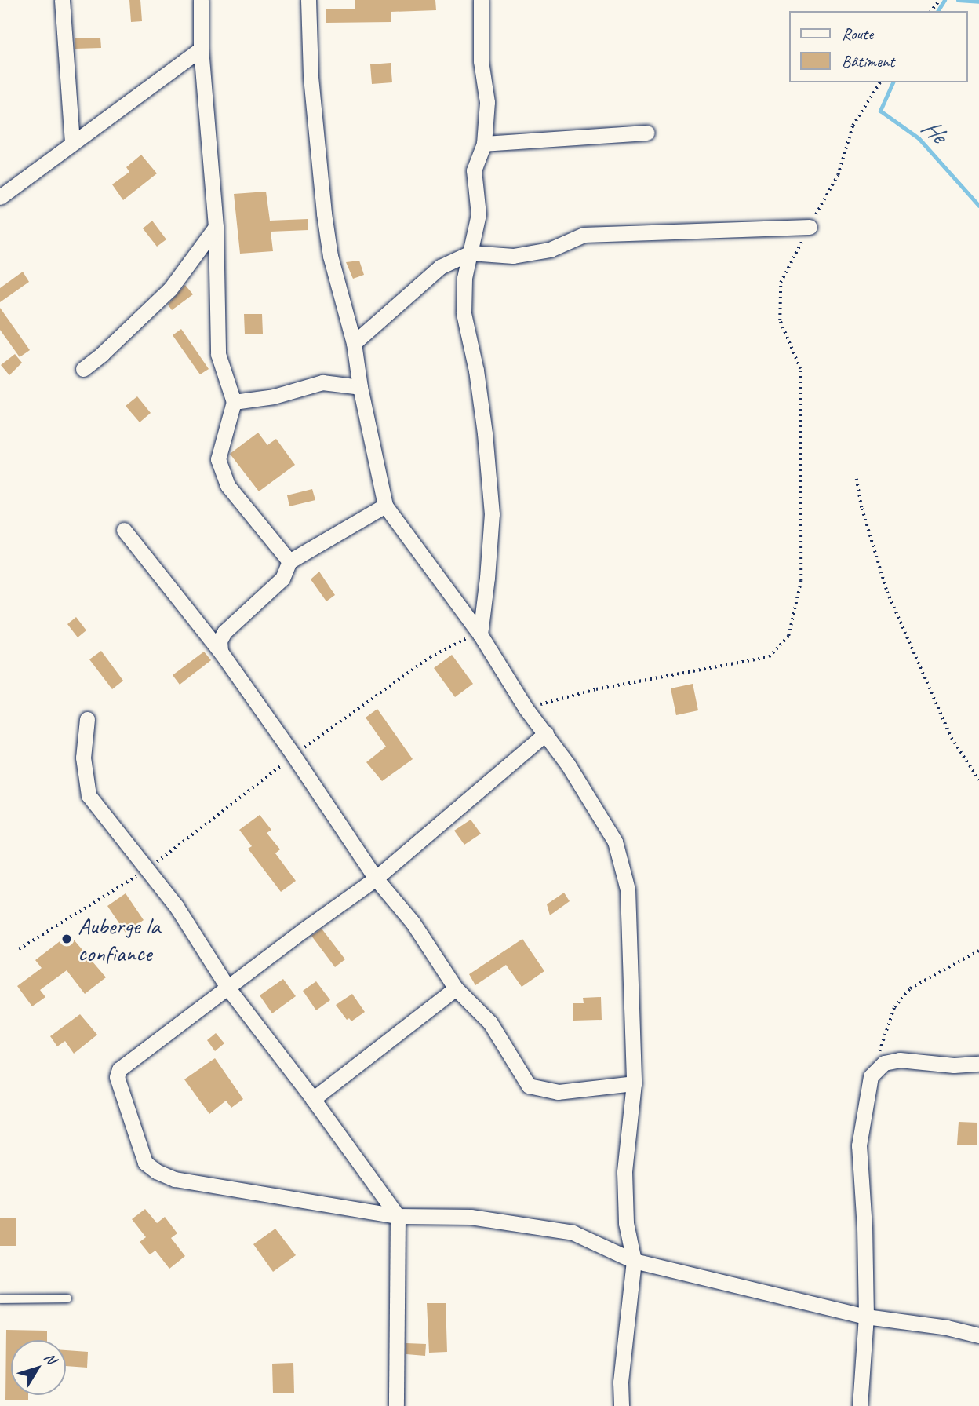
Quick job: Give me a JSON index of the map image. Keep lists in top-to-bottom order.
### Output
{
  "water": ["He"],
  "places": ["Auberge la confiance"],
  "legend": ["Route", "Bâtiment"],
  "north": "top right"
}
